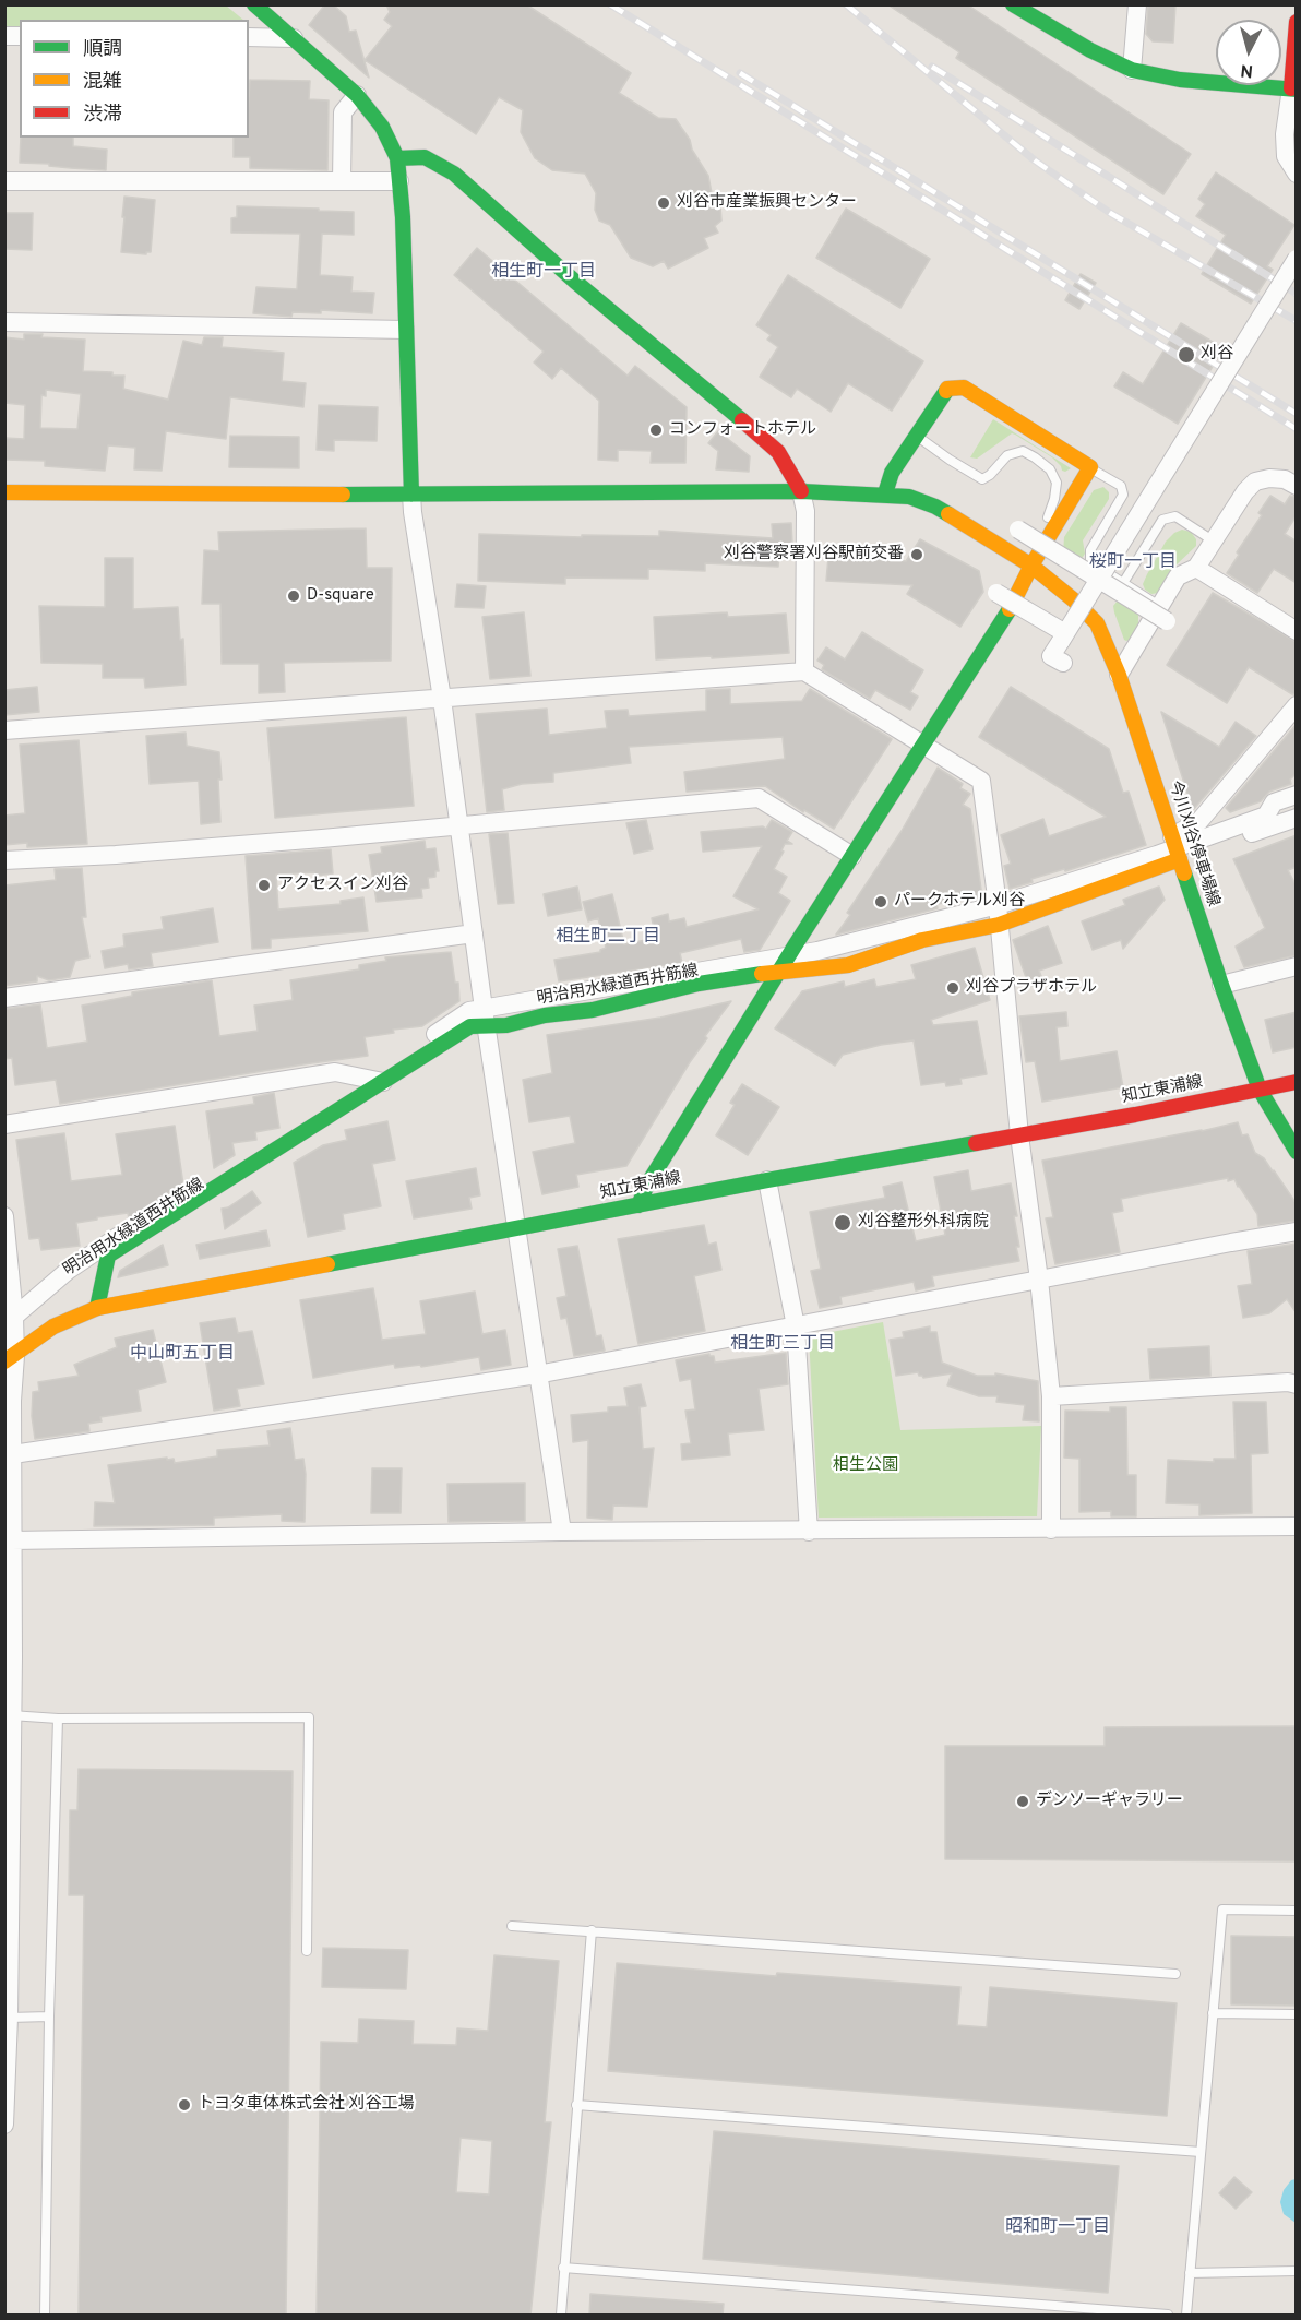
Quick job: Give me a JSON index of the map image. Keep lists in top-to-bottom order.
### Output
{
  "streets": {
    "street": ["今川刈谷停車場線", "明治用水緑道西井筋線", "知立東浦線"]
  },
  "crossings": [
    ["今川刈谷停車場線", "明治用水緑道西井筋線"],
    ["今川刈谷停車場線", "知立東浦線"]
  ],
  "districts": [
    "相生町一丁目",
    "桜町一丁目",
    "相生町二丁目",
    "相生町三丁目",
    "中山町五丁目",
    "昭和町一丁目"
  ],
  "parks": ["相生公園"],
  "places": [
    "刈谷市産業振興センター",
    "刈谷",
    "コンフォートホテル",
    "刈谷警察署刈谷駅前交番",
    "D-square",
    "アクセスイン刈谷",
    "パークホテル刈谷",
    "刈谷プラザホテル",
    "刈谷整形外科病院",
    "デンソーギャラリー",
    "トヨタ車体株式会社 刈谷工場"
  ],
  "legend": ["順調", "混雑", "渋滞"],
  "north": "bottom"
}
